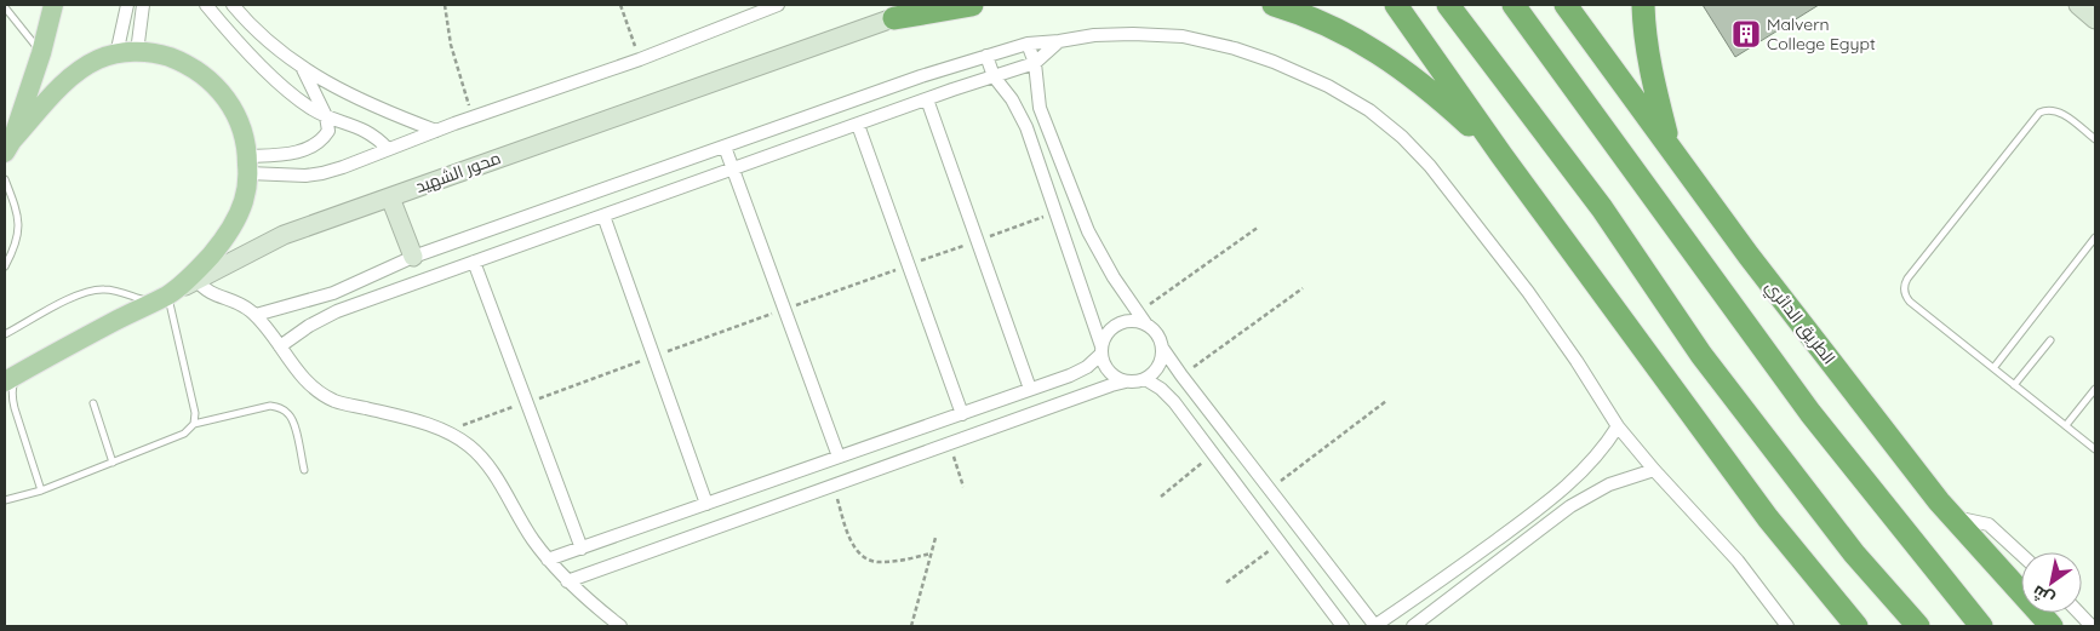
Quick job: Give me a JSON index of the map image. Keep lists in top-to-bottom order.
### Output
{
  "streets": {
    "highway": ["الطريق الدائري"],
    "main road": ["محور الشهيد"]
  },
  "places": {
    "building": ["Malvern College Egypt"]
  },
  "north": "bottom left"
}
